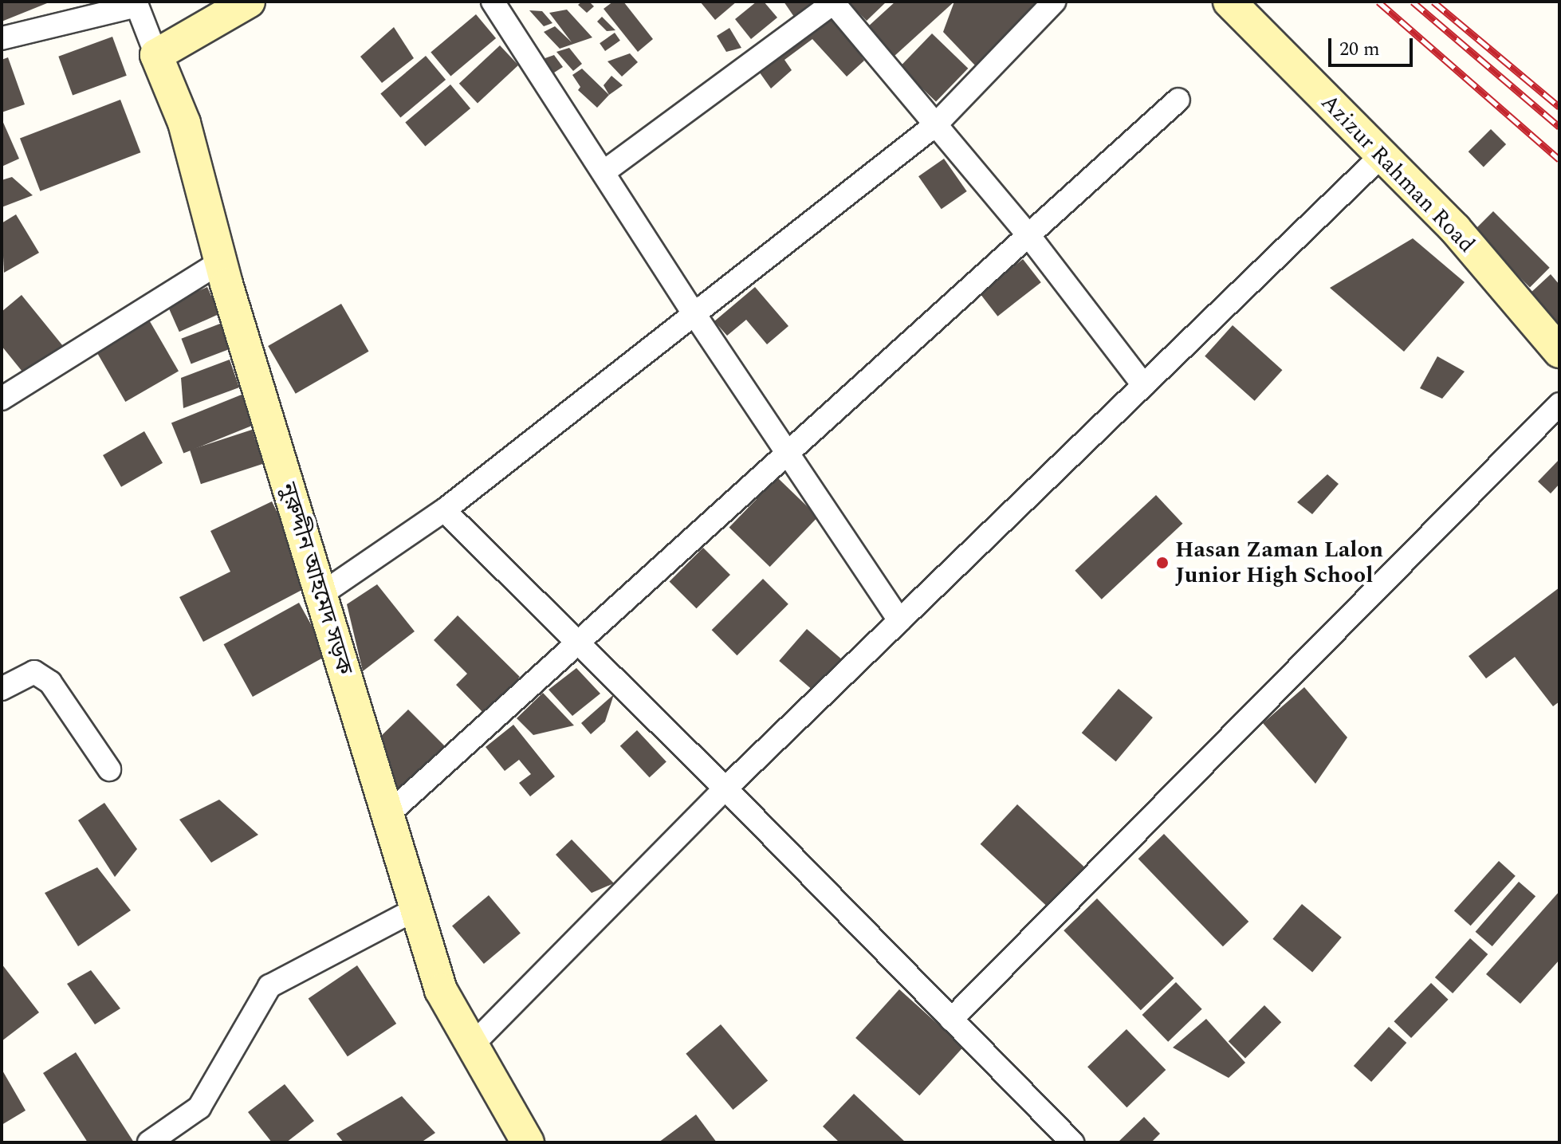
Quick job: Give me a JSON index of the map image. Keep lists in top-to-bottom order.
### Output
{
  "streets": {
    "main road": ["Azizur Rahman Road", "নুরুদ্দীন আহমেদ সড়ক"]
  },
  "places": ["Hasan Zaman Lalon Junior High School"],
  "scale_bar": "20 m"
}
